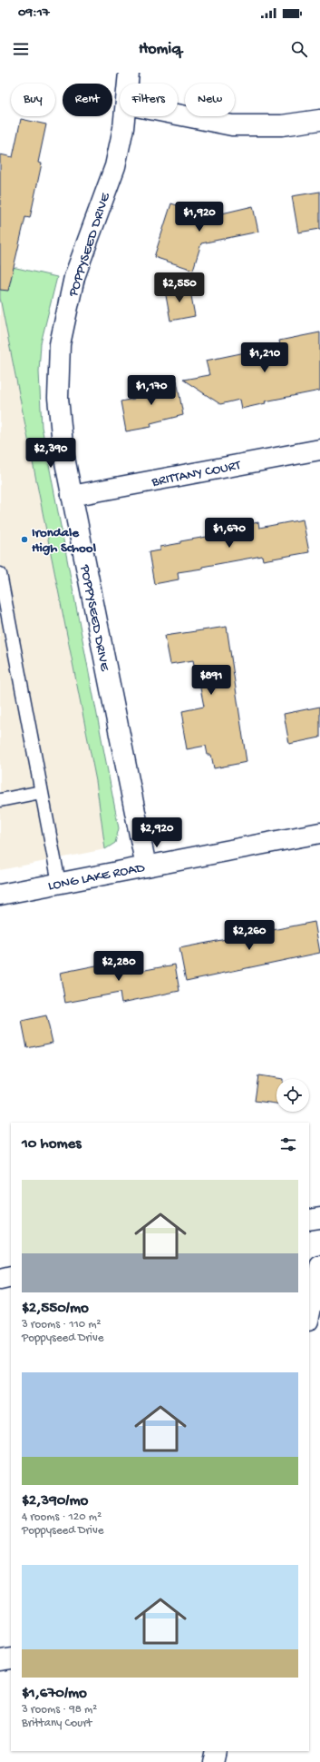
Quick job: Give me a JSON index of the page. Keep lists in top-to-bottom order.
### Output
{
  "streets": {
    "street": ["POPPYSEED DRIVE", "BRITTANY COURT", "LONG LAKE ROAD"]
  },
  "crossings": [
    ["POPPYSEED DRIVE", "BRITTANY COURT"],
    ["POPPYSEED DRIVE", "LONG LAKE ROAD"]
  ],
  "places": ["Irondale High School"],
  "page": {
    "status": "09:17",
    "header": "Homiq",
    "chip": [
      "Buy",
      "Rent",
      "Filters",
      "New"
    ],
    "price": [
      "$1,920",
      "$2,550",
      "$1,210",
      "$1,170",
      "$2,390",
      "$1,670",
      "$891",
      "$2,920",
      "$2,260",
      "$2,280"
    ],
    "heading": "10 homes",
    "list": [
      {
        "name": "$2,550/mo",
        "note": "3 rooms · 110 m² · Poppyseed Drive"
      },
      {
        "name": "$2,390/mo",
        "note": "4 rooms · 120 m² · Poppyseed Drive"
      },
      {
        "name": "$1,670/mo",
        "note": "3 rooms · 98 m² · Brittany Court"
      }
    ]
  }
}
